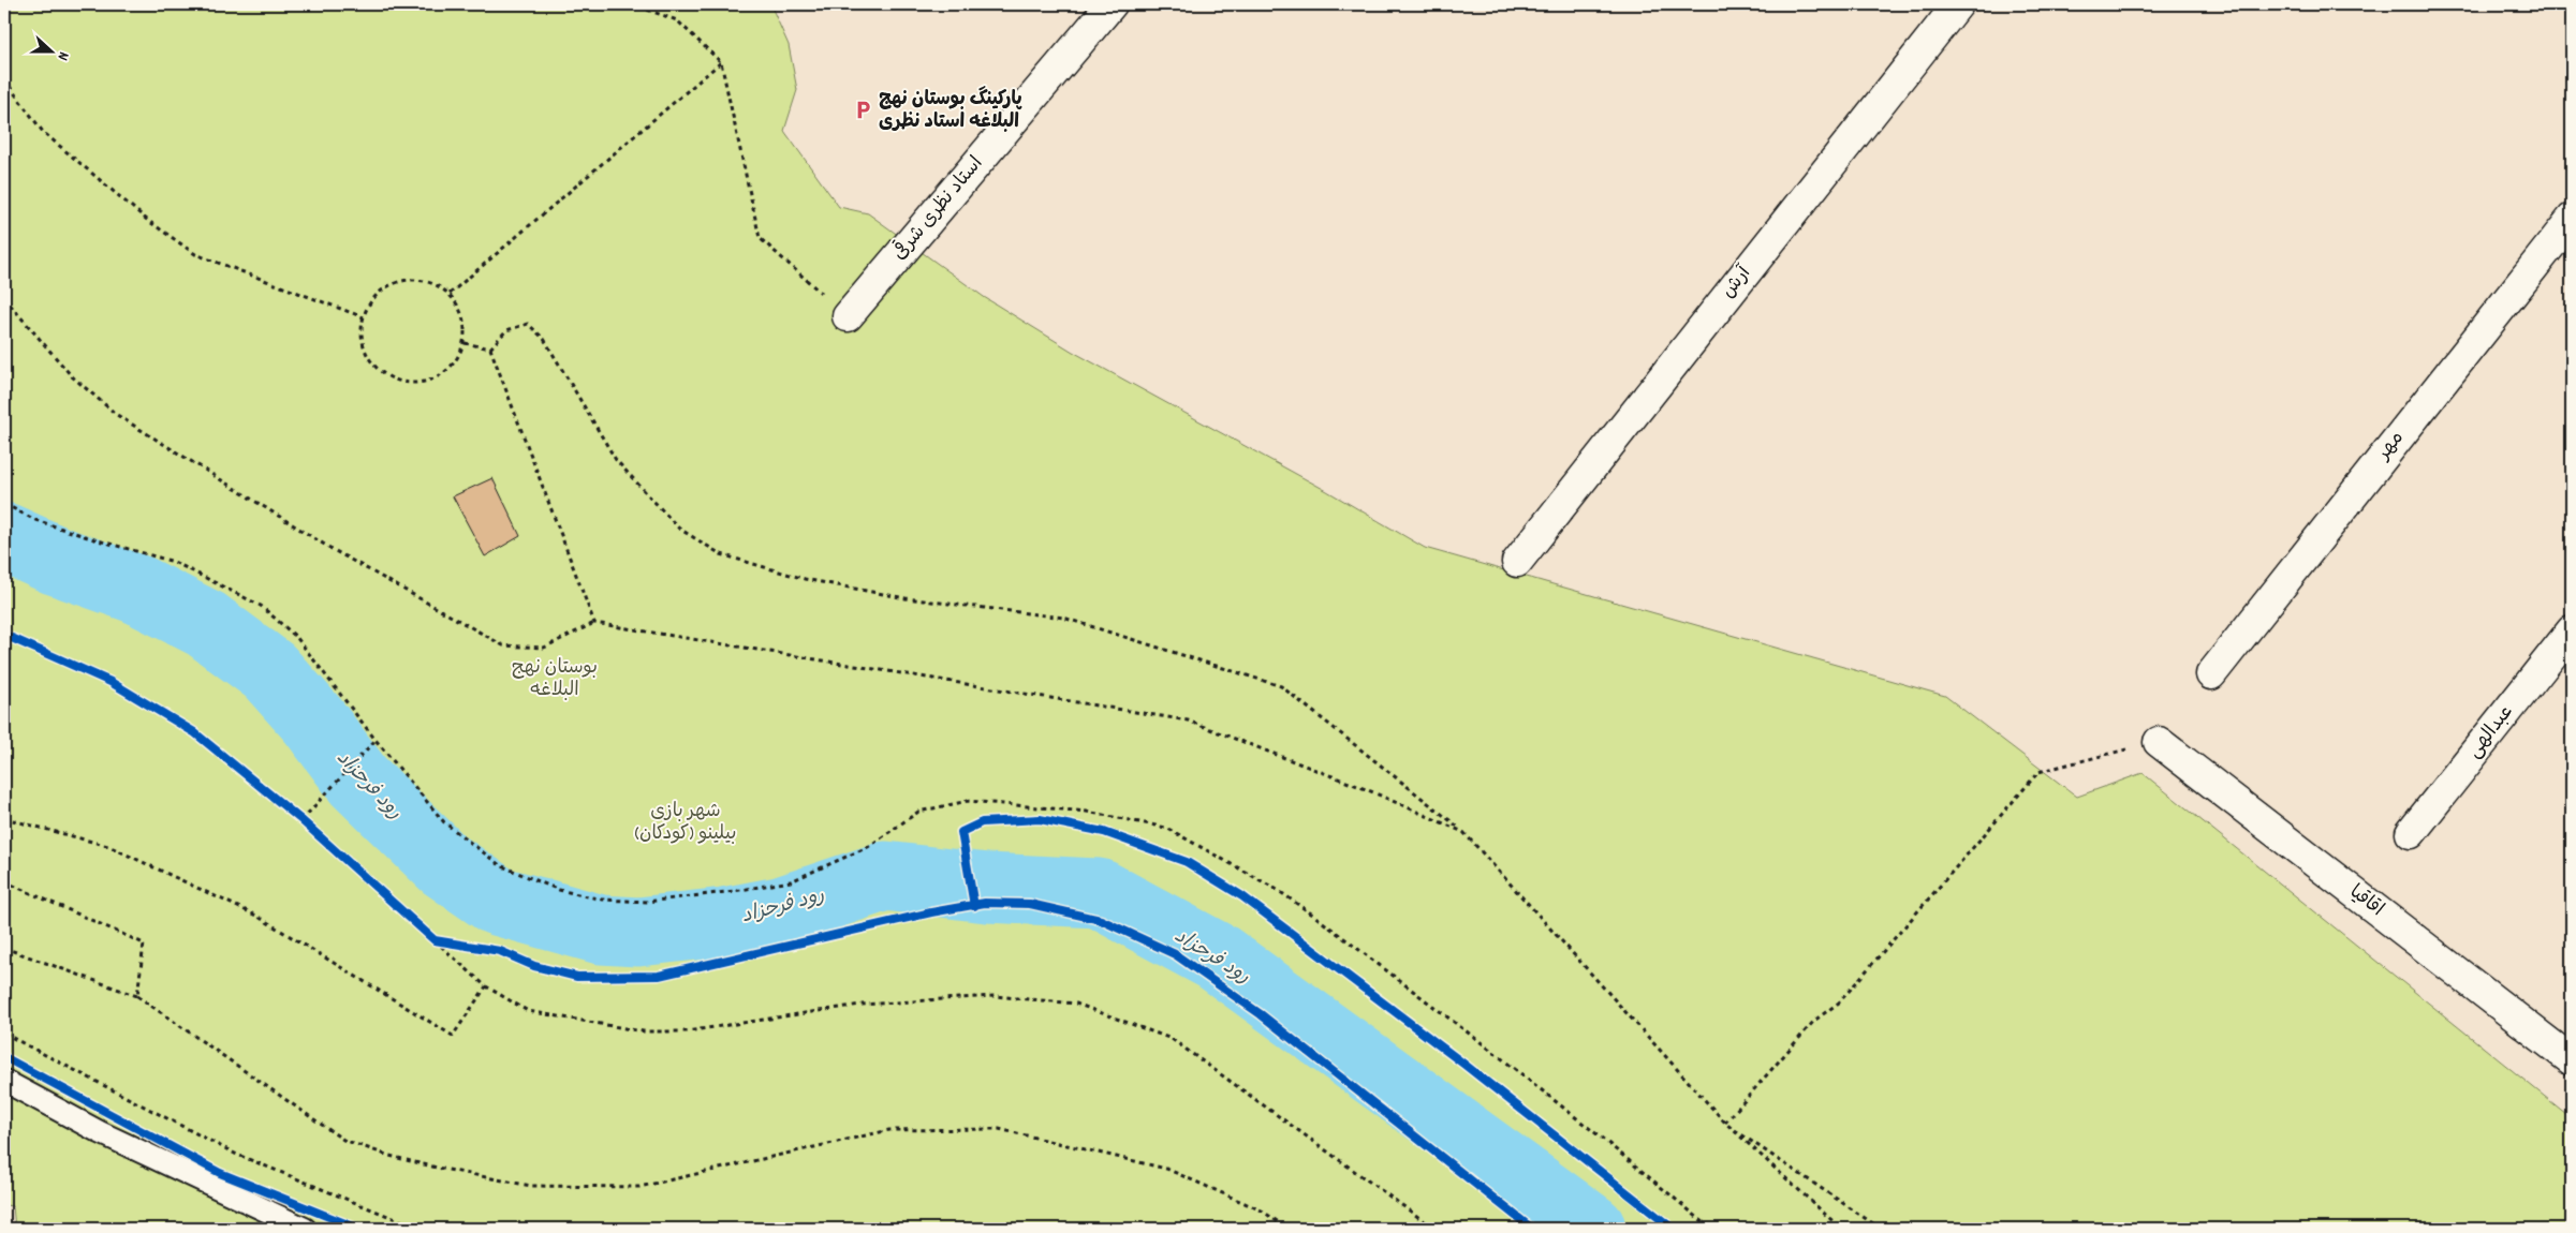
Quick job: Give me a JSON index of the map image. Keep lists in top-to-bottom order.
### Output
{
  "streets": {
    "street": [
      "استاد نظری شرقی",
      "آرش",
      "مهر",
      "عبدالهی",
      "اقاقیا"
    ]
  },
  "water": ["رود فرحزاد"],
  "parks": ["بوستان نهج البلاغه", "شهر بازی بیلینو (کودکان)"],
  "places": {
    "parking": ["پارکینگ بوستان نهج البلاغه استاد نظری"]
  },
  "north": "right"
}
